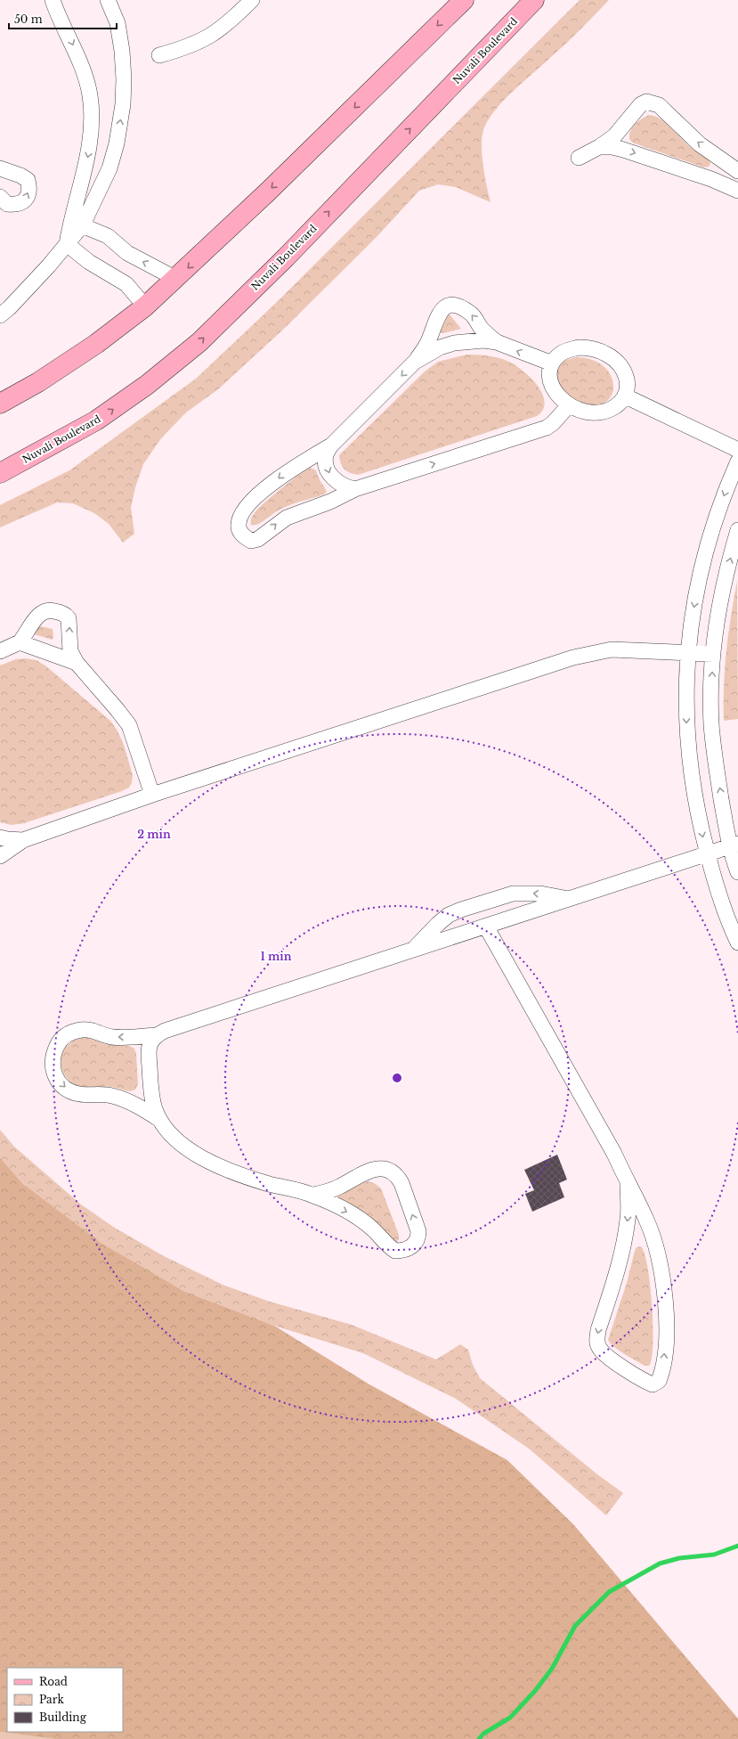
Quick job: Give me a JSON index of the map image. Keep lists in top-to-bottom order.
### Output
{
  "streets": {
    "main road": ["Nuvali Boulevard"]
  },
  "legend": ["Road", "Park", "Building"],
  "scale_bar": "50 m",
  "rings": ["2 min", "1 min"]
}
